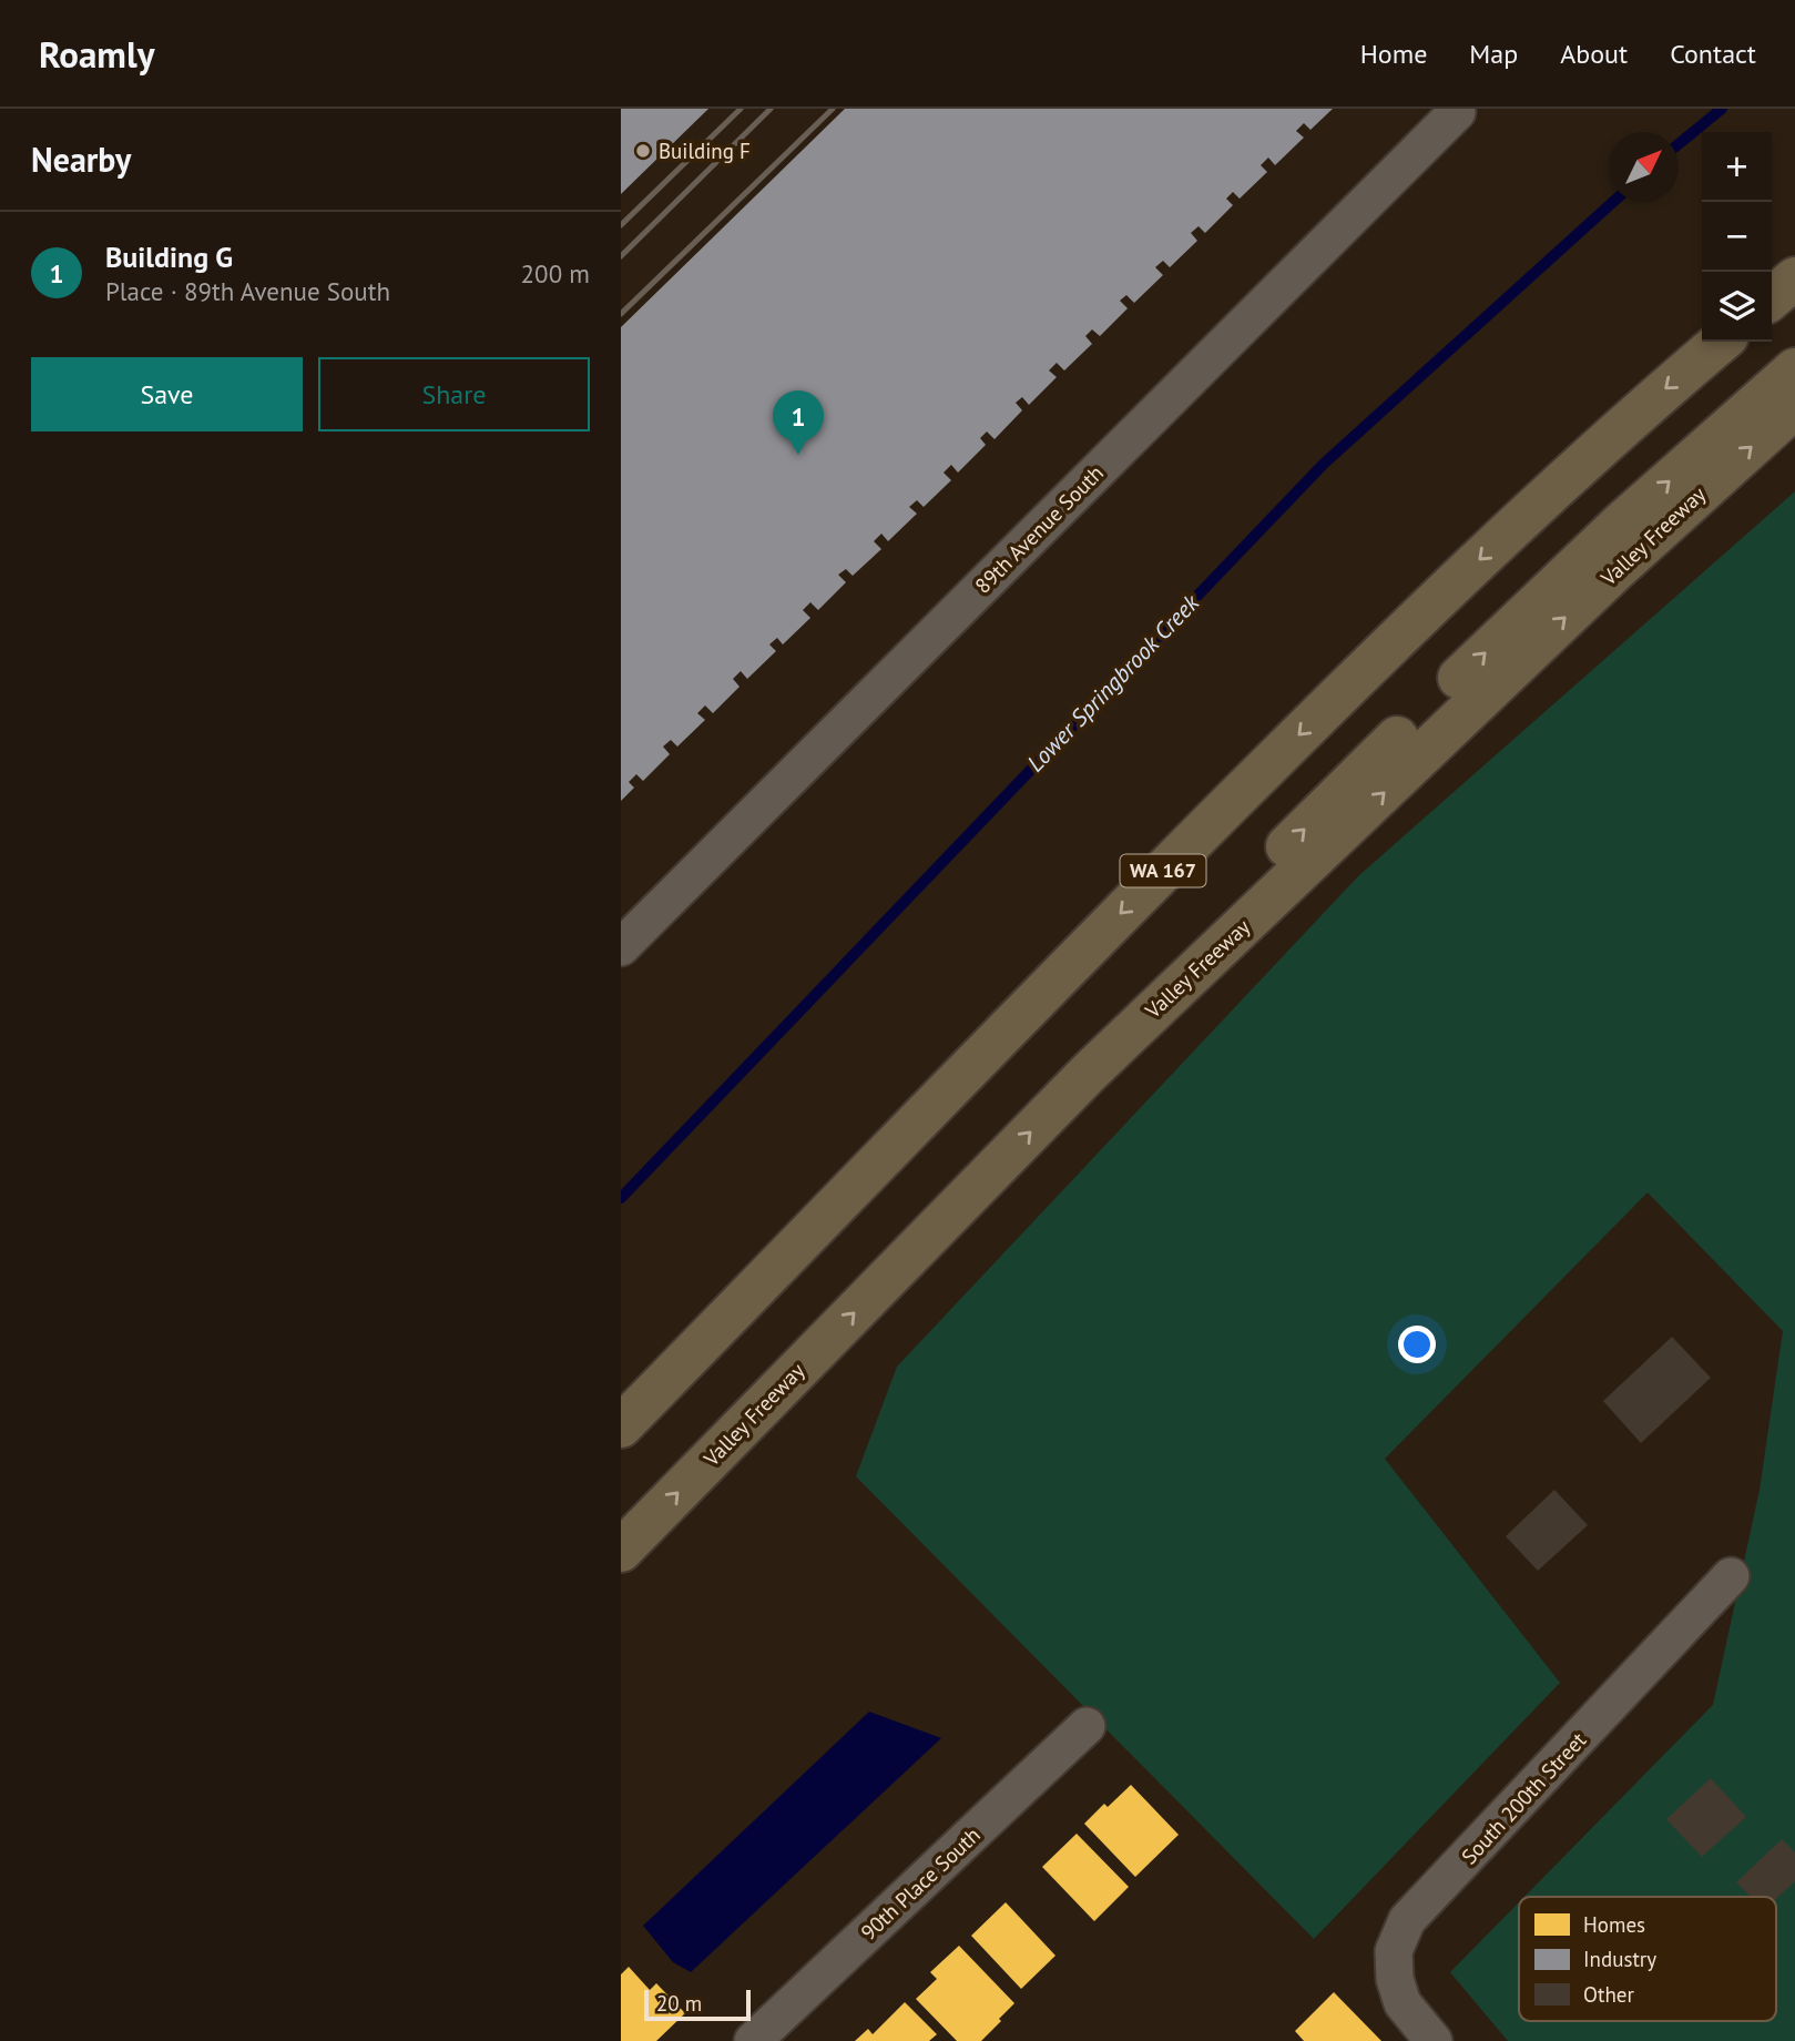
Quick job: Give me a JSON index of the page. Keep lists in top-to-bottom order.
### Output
{
  "streets": {
    "highway": ["Valley Freeway", "WA 167"],
    "street": ["89th Avenue South", "South 200th Street", "90th Place South"]
  },
  "water": ["Lower Springbrook Creek"],
  "places": ["Building F"],
  "legend": ["Homes", "Industry", "Other"],
  "scale_bar": "20 m",
  "north": "top right",
  "page": {
    "header": "Roamly",
    "nav": [
      "Home",
      "Map",
      "About",
      "Contact"
    ],
    "heading": "Nearby",
    "map_buttons": ["+", "−"],
    "list": [
      {
        "mark": "1",
        "name": "Building G",
        "note": "Place · 89th Avenue South",
        "value": "200 m"
      }
    ],
    "buttons": ["Save", "Share"],
    "pins": "1",
    "scale": "20 m"
  }
}
